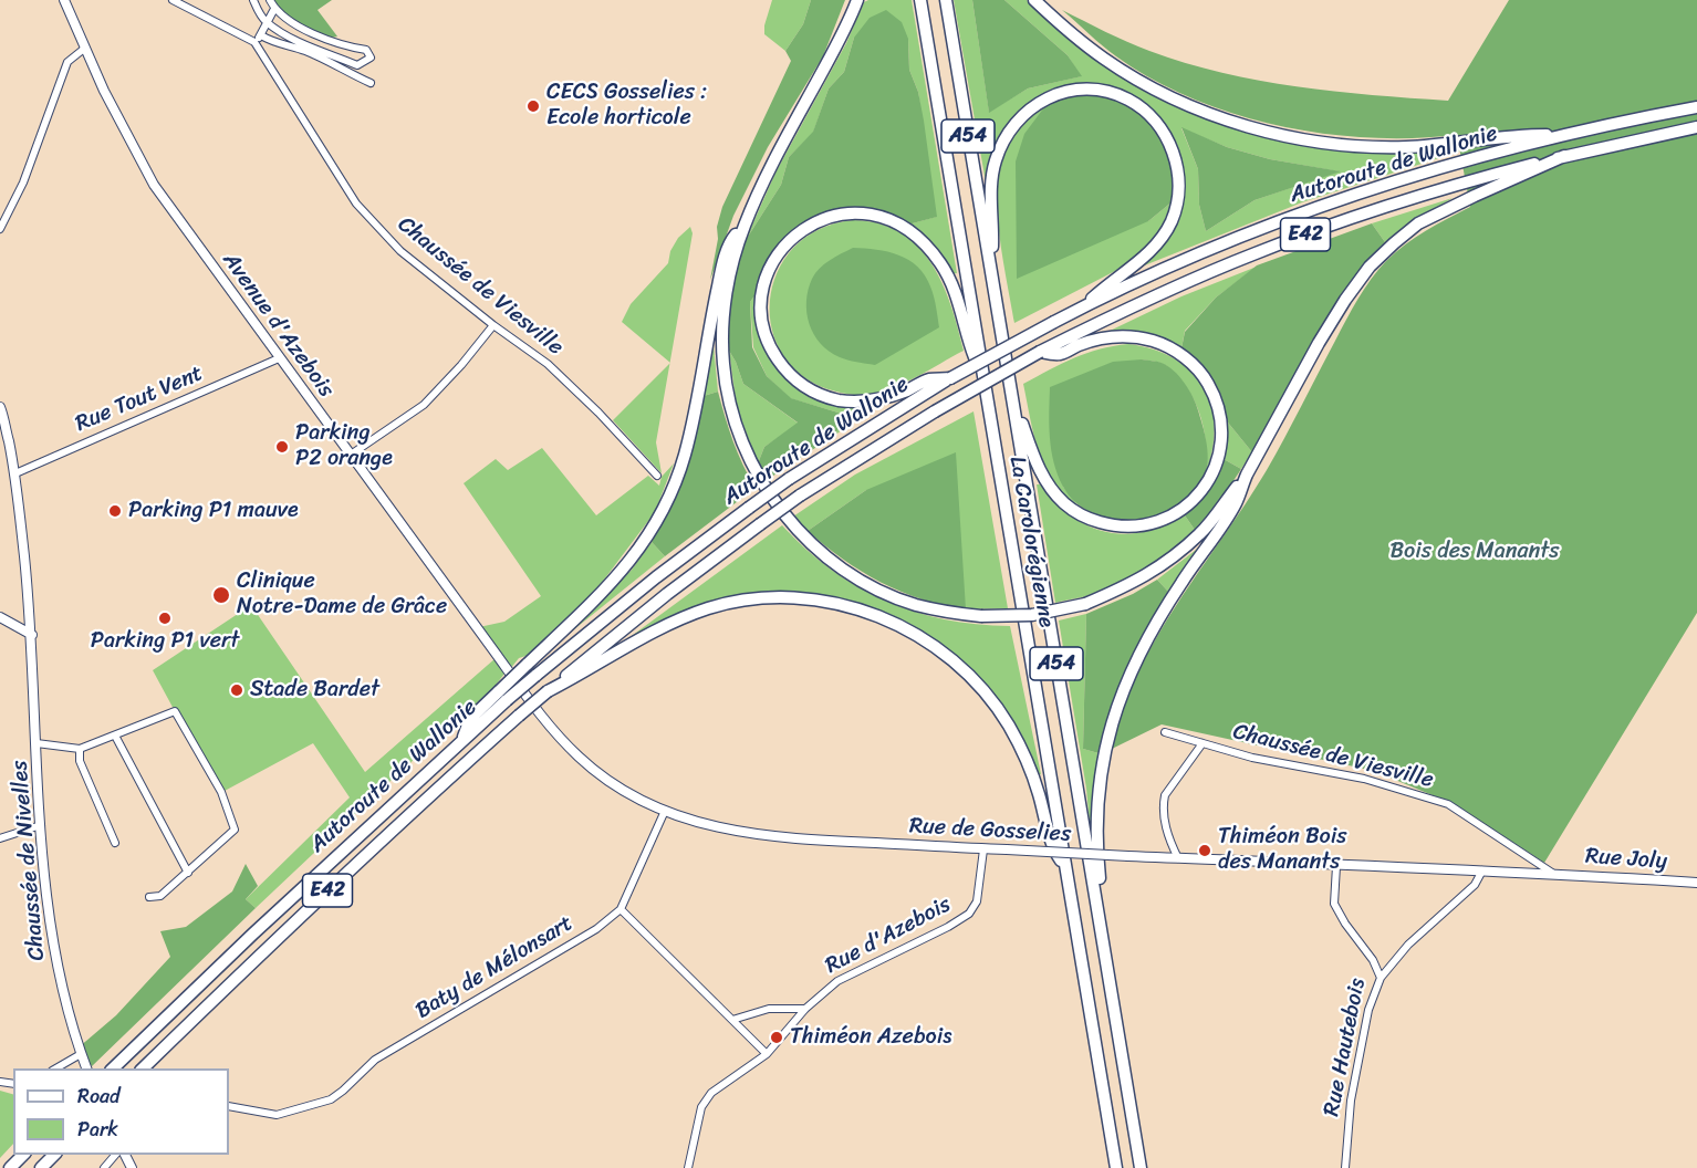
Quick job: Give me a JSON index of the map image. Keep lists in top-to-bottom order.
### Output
{
  "streets": {
    "highway": [
      "A54",
      "Autoroute de Wallonie",
      "E42",
      "La Carolorégienne"
    ],
    "street": [
      "Chaussée de Viesville",
      "Avenue d'Azebois",
      "Rue Tout Vent",
      "Rue de Gosselies",
      "Rue Joly",
      "Chaussée de Nivelles",
      "Rue d'Azebois",
      "Baty de Mélonsart",
      "Rue Hautebois"
    ]
  },
  "crossings": [
    ["Chaussée de Viesville", "Rue de Gosselies"],
    ["Chaussée de Viesville", "Rue Joly"],
    ["Avenue d'Azebois", "Rue Tout Vent"],
    ["Avenue d'Azebois", "Rue de Gosselies"],
    ["Rue Tout Vent", "Chaussée de Nivelles"],
    ["Rue de Gosselies", "Rue Joly"],
    ["Rue de Gosselies", "Rue d'Azebois"],
    ["Rue de Gosselies", "Baty de Mélonsart"],
    ["Rue de Gosselies", "Rue Hautebois"]
  ],
  "parks": ["Bois des Manants"],
  "places": [
    "CECS Gosselies : Ecole horticole",
    "Parking P2 orange",
    "Parking P1 mauve",
    "Clinique Notre-Dame de Grâce",
    "Parking P1 vert",
    "Stade Bardet",
    "Thiméon Bois des Manants",
    "Thiméon Azebois"
  ],
  "legend": ["Road", "Park"]
}
